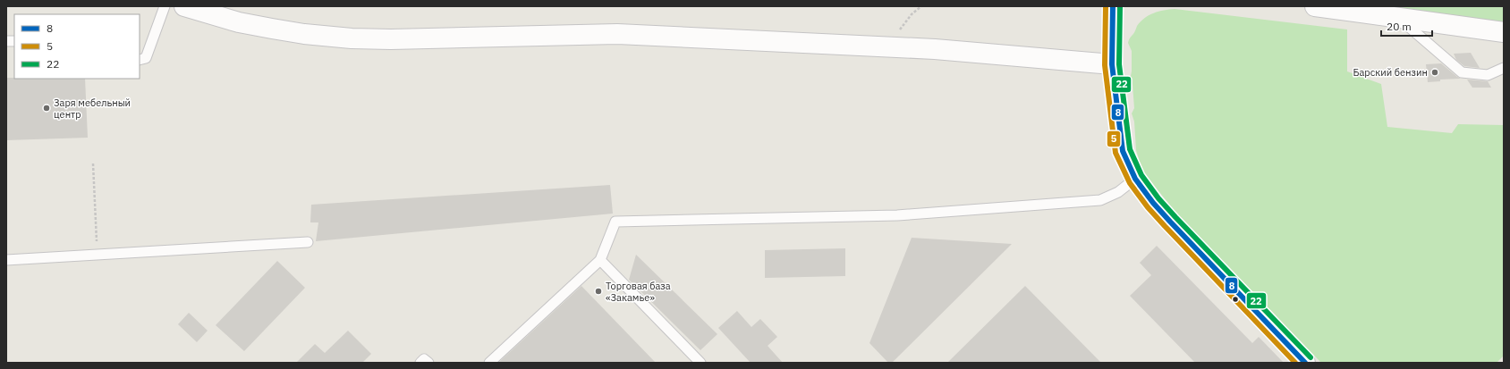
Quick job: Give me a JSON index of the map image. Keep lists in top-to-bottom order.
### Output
{
  "places": ["Барский бензин", "Заря мебельный центр", "Торговая база «Закамье»"],
  "lines": ["transit line 8", "transit line 5", "transit line 22"],
  "legend": ["8", "5", "22"],
  "scale_bar": "20 m"
}
